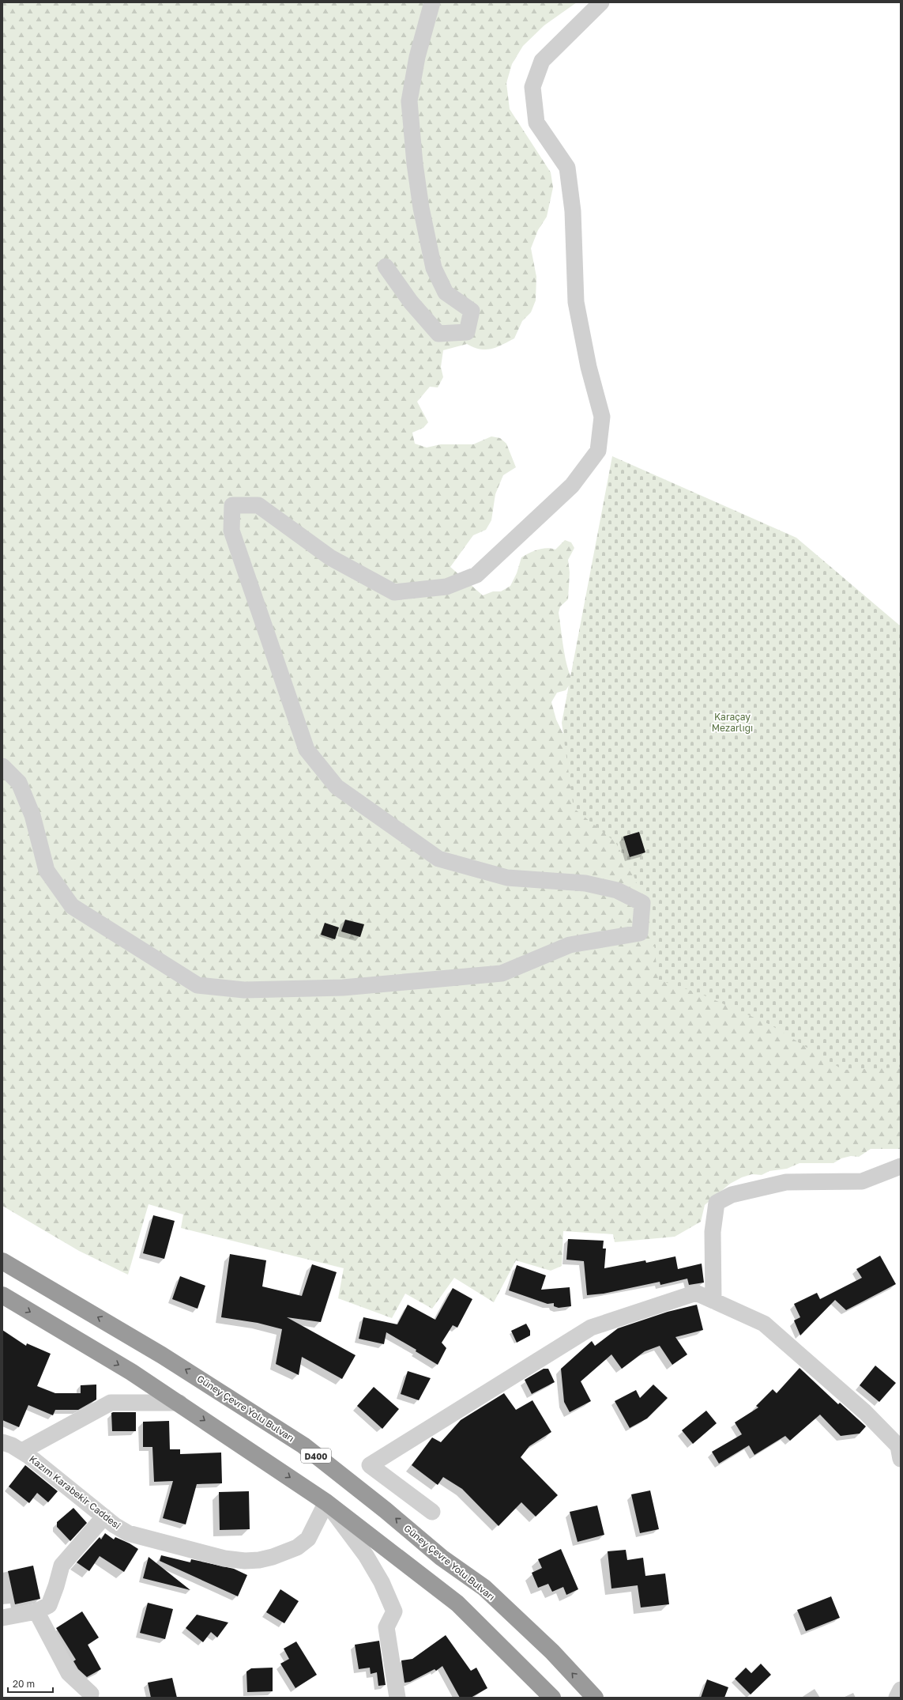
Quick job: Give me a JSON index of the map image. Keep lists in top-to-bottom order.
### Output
{
  "streets": {
    "highway": ["Güney Çevre Yolu Bulvarı", "D400"],
    "street": ["Kazım Karabekir Caddesi"]
  },
  "parks": ["Karaçay Mezarlığı"],
  "scale_bar": "20 m"
}
